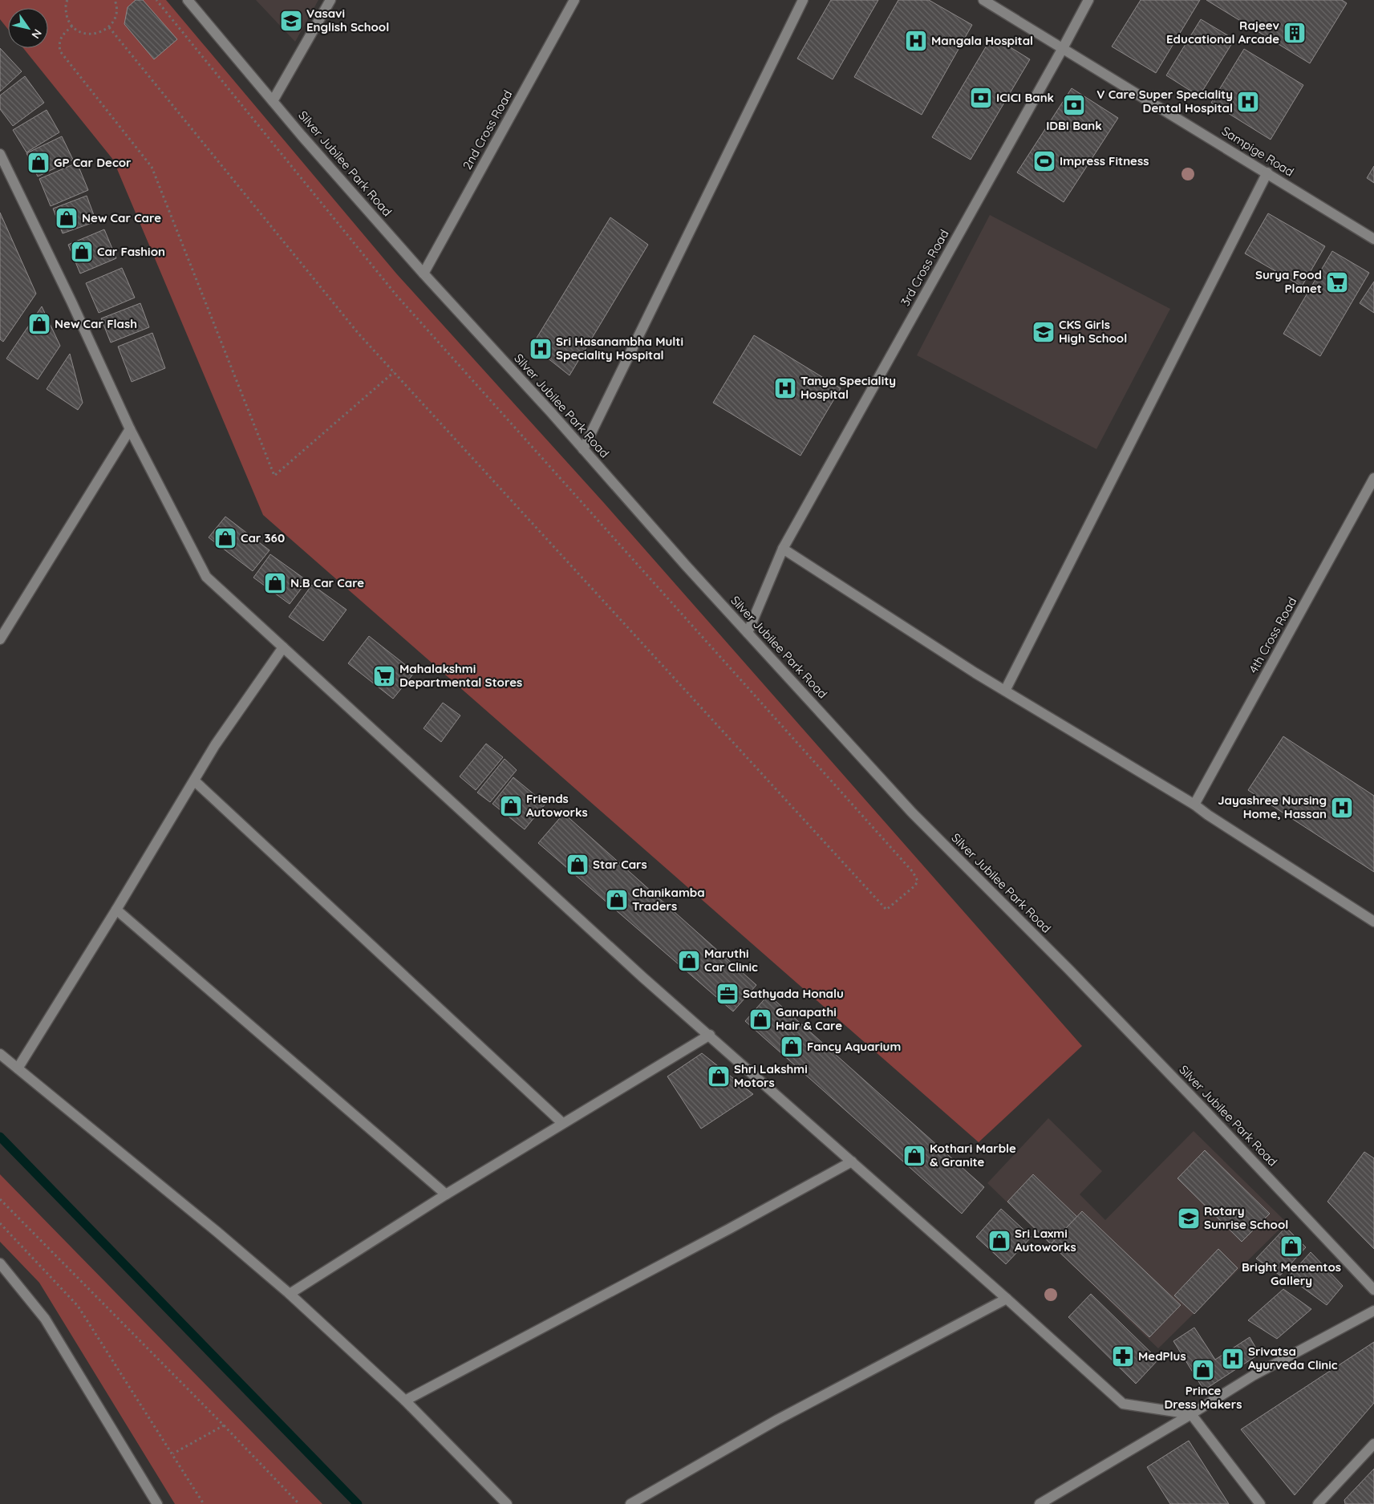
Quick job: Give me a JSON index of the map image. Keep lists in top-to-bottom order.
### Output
{
  "streets": {
    "street": [
      "2nd Cross Road",
      "Sampige Road",
      "Silver Jubilee Park Road",
      "3rd Cross Road",
      "4th Cross Road"
    ]
  },
  "crossings": [
    ["2nd Cross Road", "Silver Jubilee Park Road"],
    ["Sampige Road", "3rd Cross Road"],
    ["Silver Jubilee Park Road", "3rd Cross Road"]
  ],
  "places": {
    "school or university": ["Vasavi English School", "CKS Girls High School", "Rotary Sunrise School"],
    "building": ["Rajeev Educational Arcade"],
    "hospital": [
      "Mangala Hospital",
      "V Care Super Speciality Dental Hospital",
      "Sri Hasanambha Multi Speciality Hospital",
      "Tanya Speciality Hospital",
      "Jayashree Nursing Home, Hassan",
      "Srivatsa Ayurveda Clinic"
    ],
    "bank": ["ICICI Bank", "IDBI Bank"],
    "sports": ["Impress Fitness"],
    "shop": [
      "GP Car Decor",
      "New Car Care",
      "Car Fashion",
      "New Car Flash",
      "Car 360",
      "N.B Car Care",
      "Friends Autoworks",
      "Star Cars",
      "Chanikamba Traders",
      "Maruthi Car Clinic",
      "Ganapathi Hair & Care",
      "Fancy Aquarium",
      "Shri Lakshmi Motors",
      "Kothari Marble & Granite",
      "Sri Laxmi Autoworks",
      "Bright Mementos Gallery",
      "Prince Dress Makers"
    ],
    "supermarket": ["Surya Food Planet", "Mahalakshmi Departmental Stores"],
    "office": ["Sathyada Honalu"],
    "pharmacy": ["MedPlus"]
  },
  "north": "bottom right"
}
